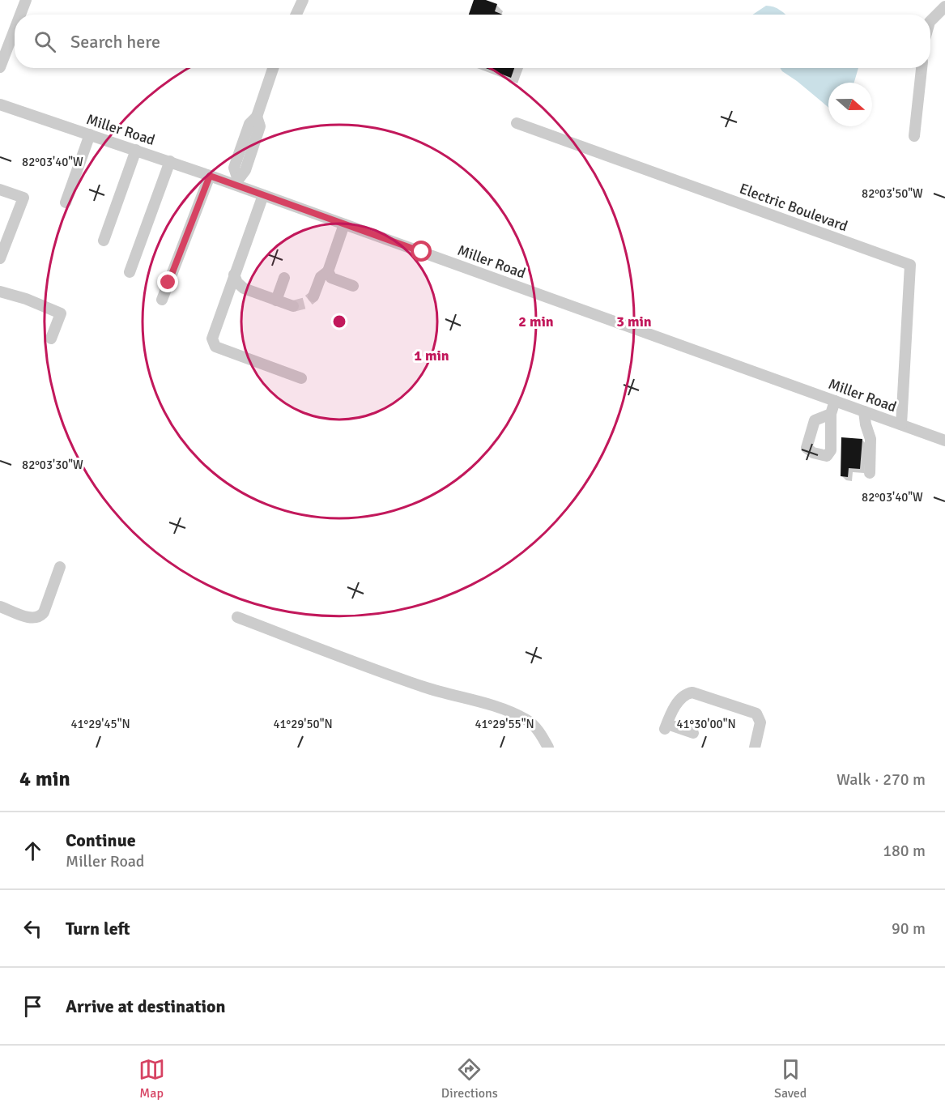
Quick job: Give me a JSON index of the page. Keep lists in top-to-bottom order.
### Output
{
  "streets": {
    "street": ["Miller Road", "Electric Boulevard"]
  },
  "crossings": [
    ["Miller Road", "Electric Boulevard"]
  ],
  "north": "right",
  "page": {
    "search": "Search here",
    "heading": ["4 min", "Walk · 270 m"],
    "list": [
      ["Continue", "Miller Road", "180 m"],
      ["Turn left", "90 m"],
      "Arrive at destination"
    ],
    "nav": ["Map", "Directions", "Saved"]
  },
  "coordinates": [
    "82°03'40\"W",
    "82°03'50\"W",
    "82°03'30\"W",
    "41°29'45\"N",
    "41°29'50\"N",
    "41°29'55\"N",
    "41°30'00\"N"
  ],
  "rings": ["2 min", "3 min", "1 min"]
}
